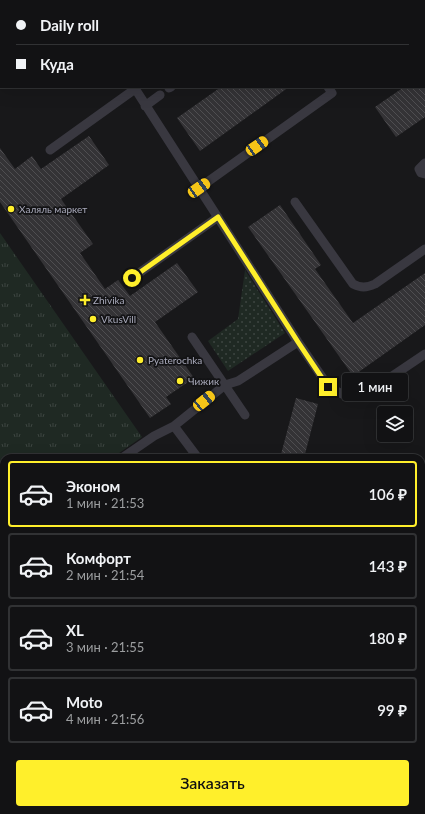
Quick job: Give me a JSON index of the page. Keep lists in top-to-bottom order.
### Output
{
  "places": {
    "other": [
      "Халяль маркет",
      "VkusVill",
      "Pyaterochka",
      "Чижик"
    ],
    "health": ["Zhivika"]
  },
  "page": {
    "banner": ["Daily roll", "Куда"],
    "bubble": "1 мин",
    "list": [
      {
        "name": "Эконом",
        "note": "1 мин · 21:53",
        "value": "106 ₽"
      },
      {
        "name": "Комфорт",
        "note": "2 мин · 21:54",
        "value": "143 ₽"
      },
      {
        "name": "XL",
        "note": "3 мин · 21:55",
        "value": "180 ₽"
      },
      {
        "name": "Moto",
        "note": "4 мин · 21:56",
        "value": "99 ₽"
      }
    ],
    "buttons": "Заказать"
  }
}
